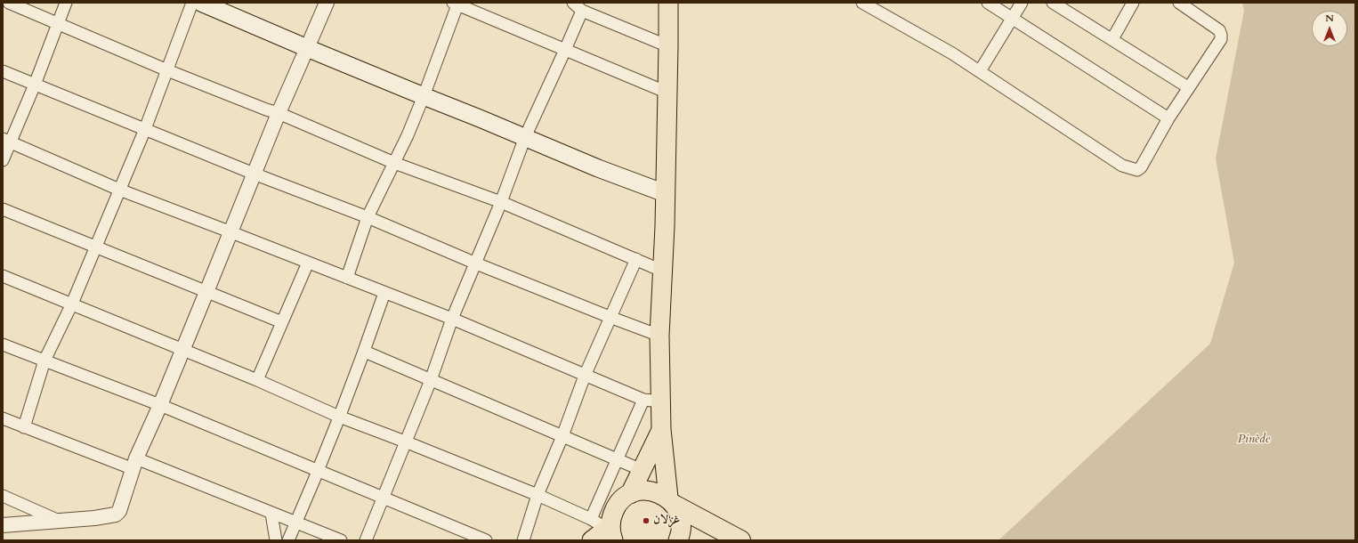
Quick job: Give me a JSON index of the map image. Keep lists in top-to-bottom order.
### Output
{
  "parks": ["Pinède"],
  "places": ["غزلان"],
  "north": "top"
}
